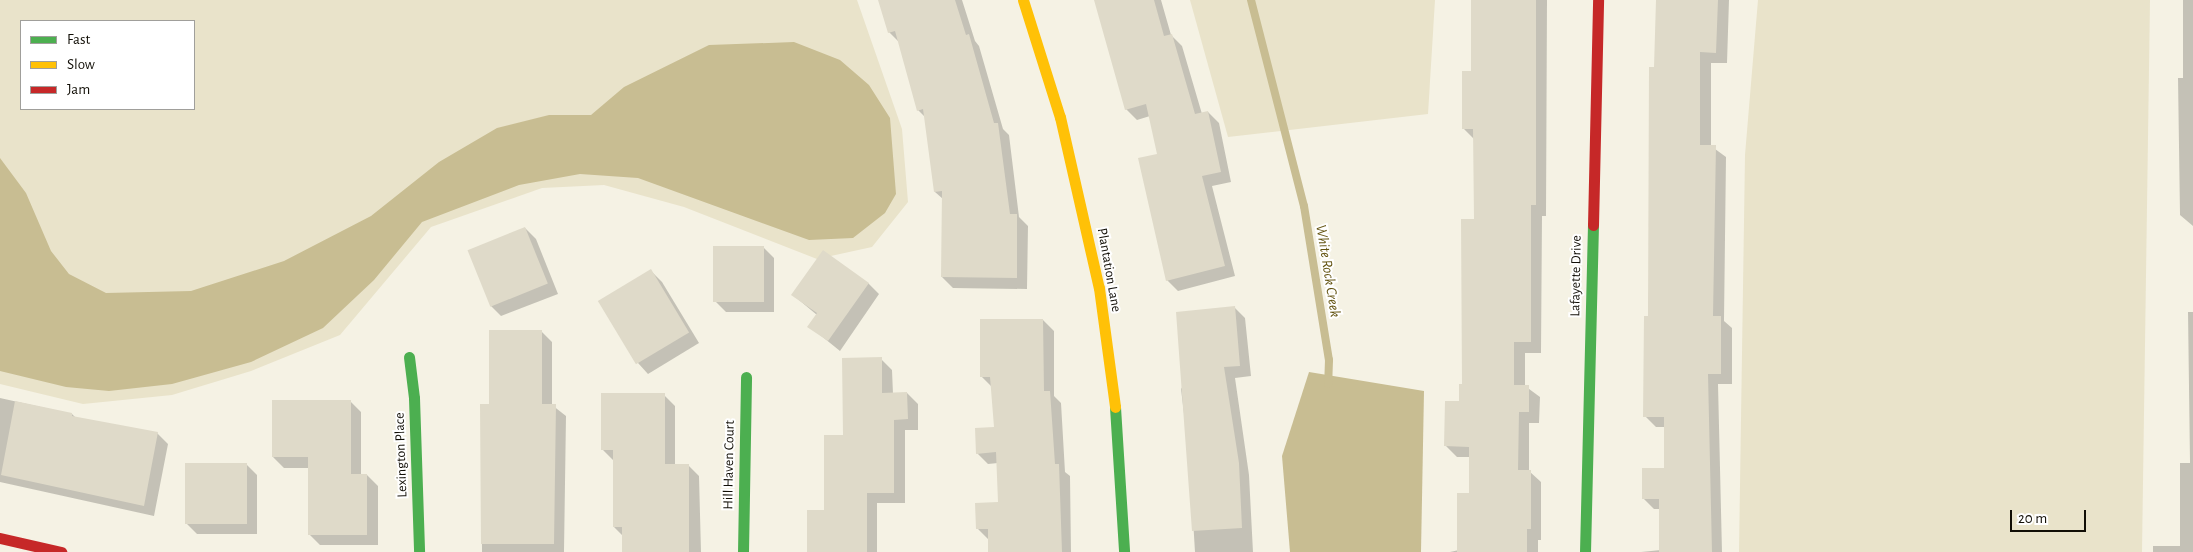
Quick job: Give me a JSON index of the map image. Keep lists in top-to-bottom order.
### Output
{
  "streets": {
    "street": [
      "Plantation Lane",
      "Lafayette Drive",
      "Lexington Place",
      "Hill Haven Court"
    ]
  },
  "water": ["White Rock Creek"],
  "legend": ["Fast", "Slow", "Jam"],
  "scale_bar": "20 m"
}
